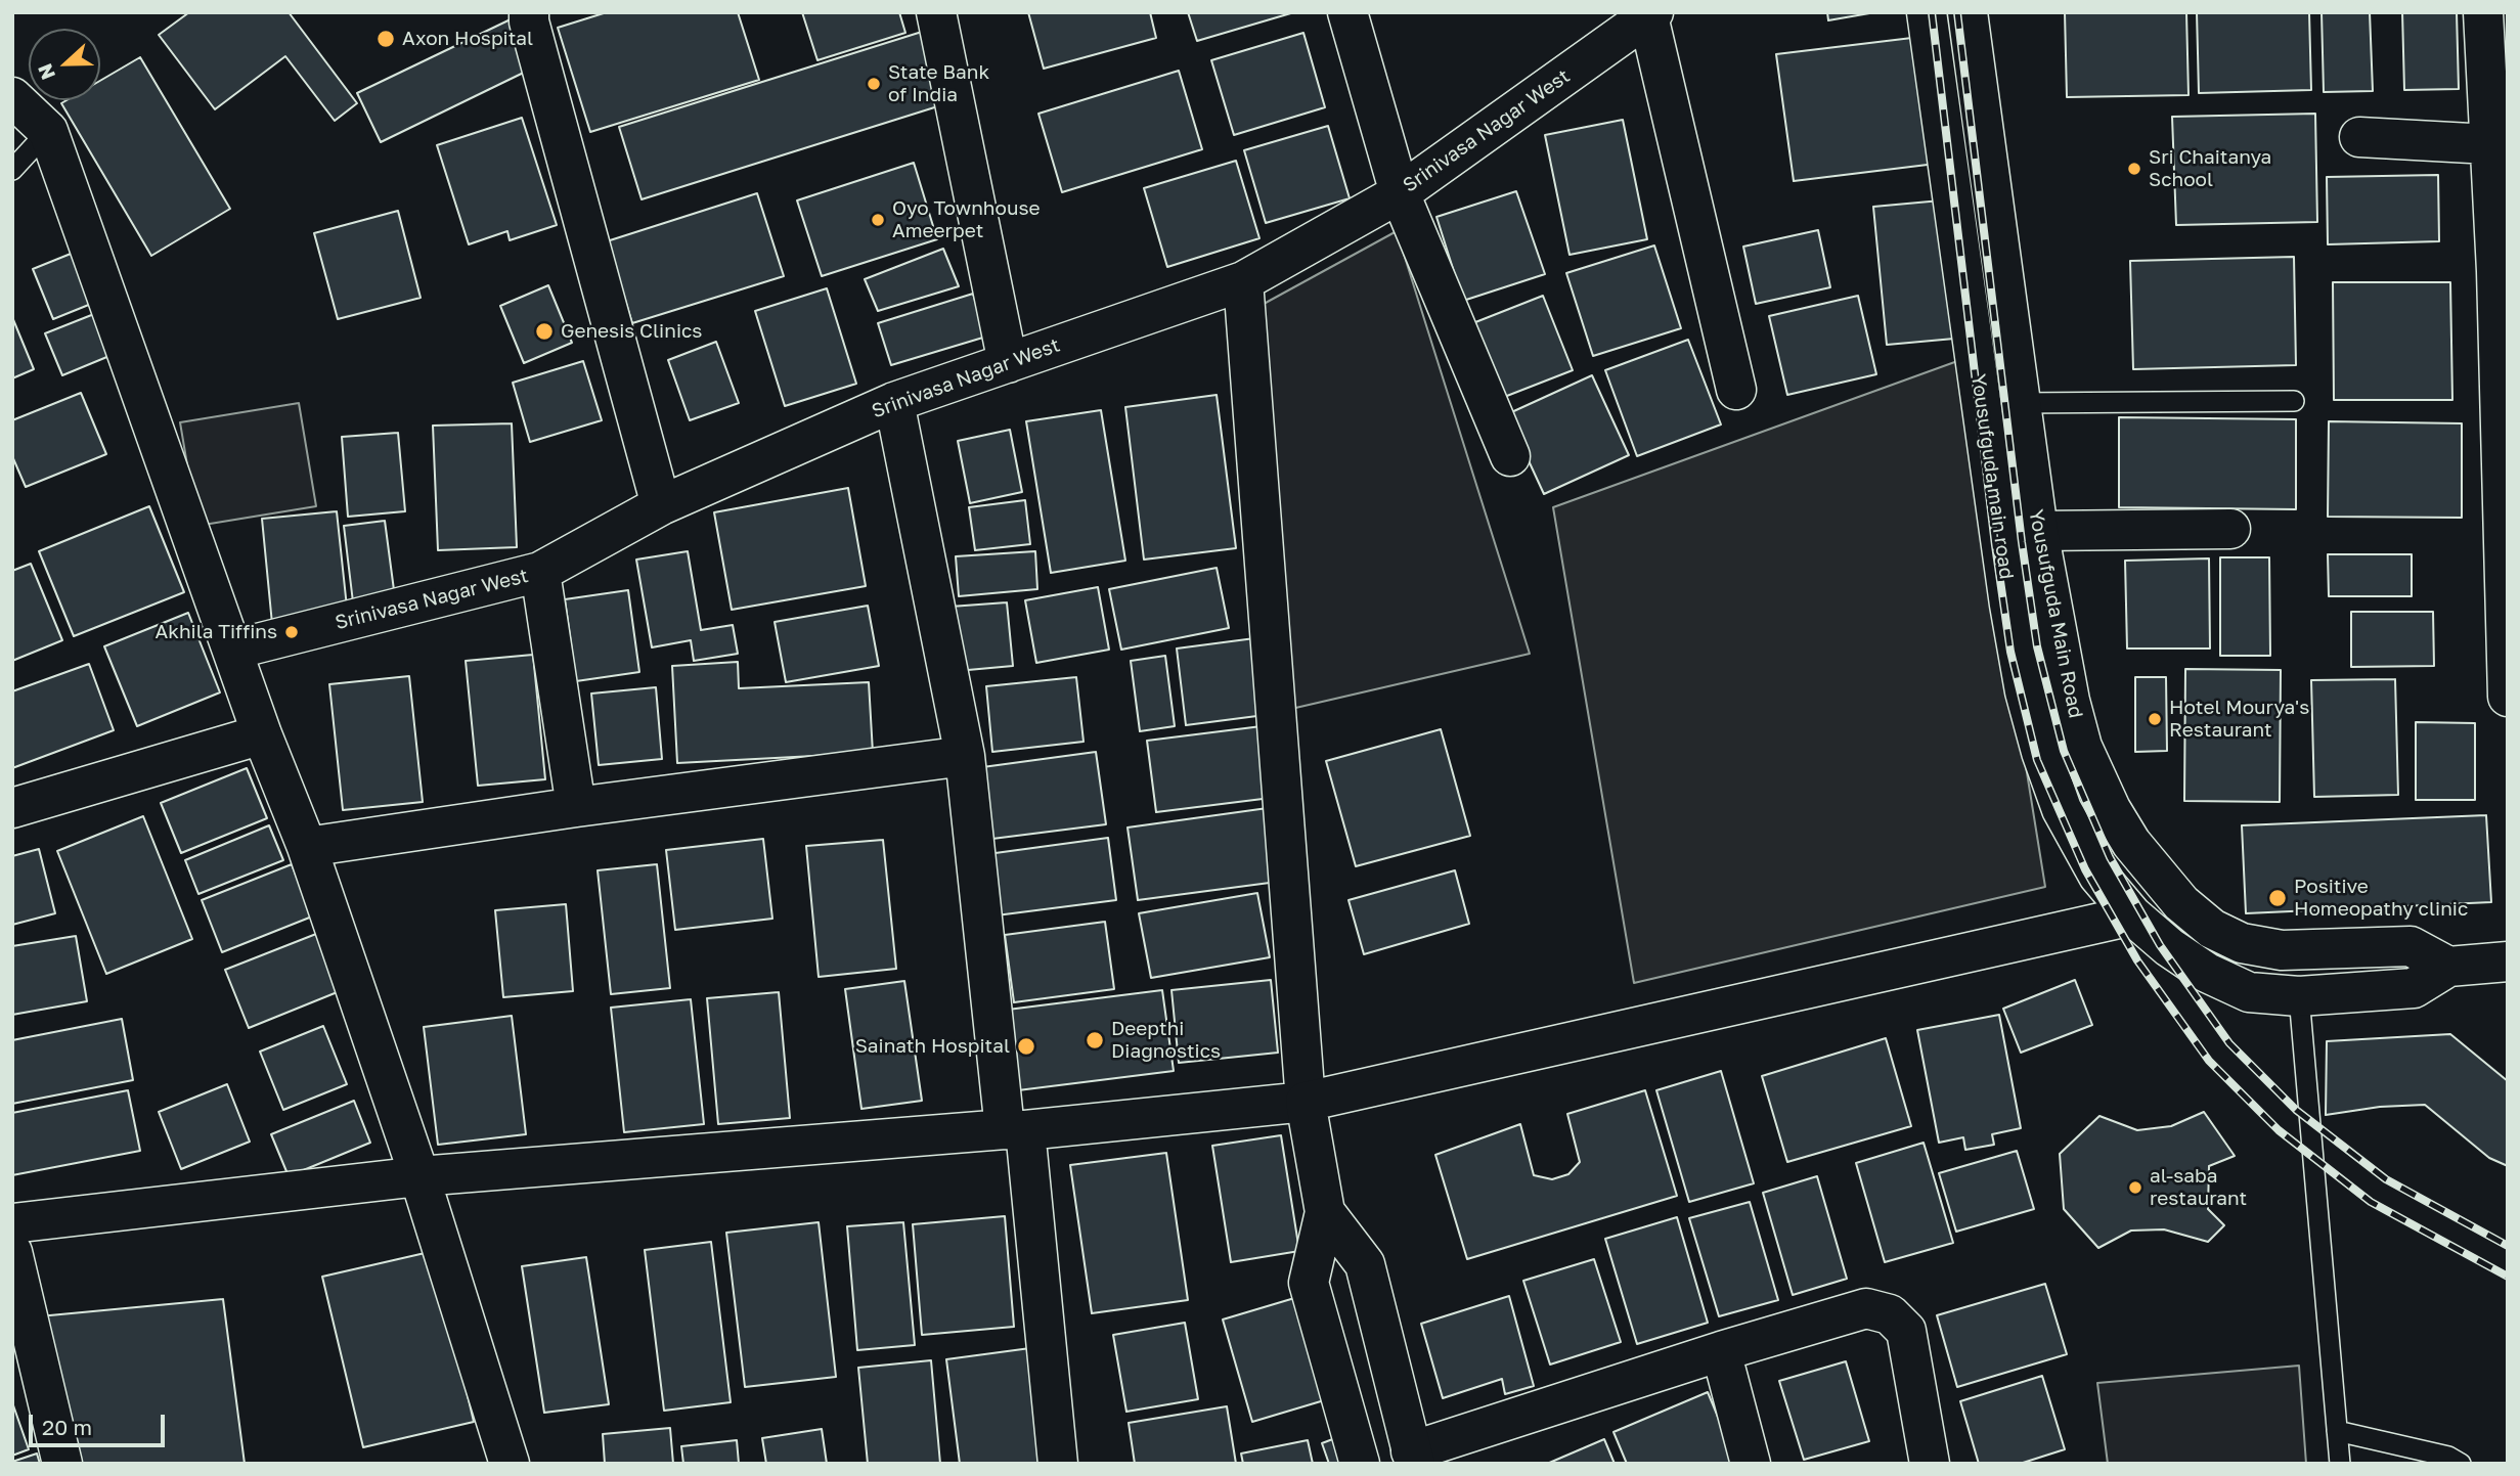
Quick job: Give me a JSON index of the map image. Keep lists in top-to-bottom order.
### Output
{
  "streets": {
    "street": ["Srinivasa Nagar West", "Yousufguda main road", "Yousufguda Main Road"]
  },
  "places": [
    "Axon Hospital",
    "State Bank of India",
    "Sri Chaitanya School",
    "Oyo Townhouse Ameerpet",
    "Genesis Clinics",
    "Akhila Tiffins",
    "Hotel Mourya's Restaurant",
    "Positive Homeopathy clinic",
    "Deepthi Diagnostics",
    "Sainath Hospital",
    "al-saba restaurant"
  ],
  "scale_bar": "20 m",
  "north": "left"
}
